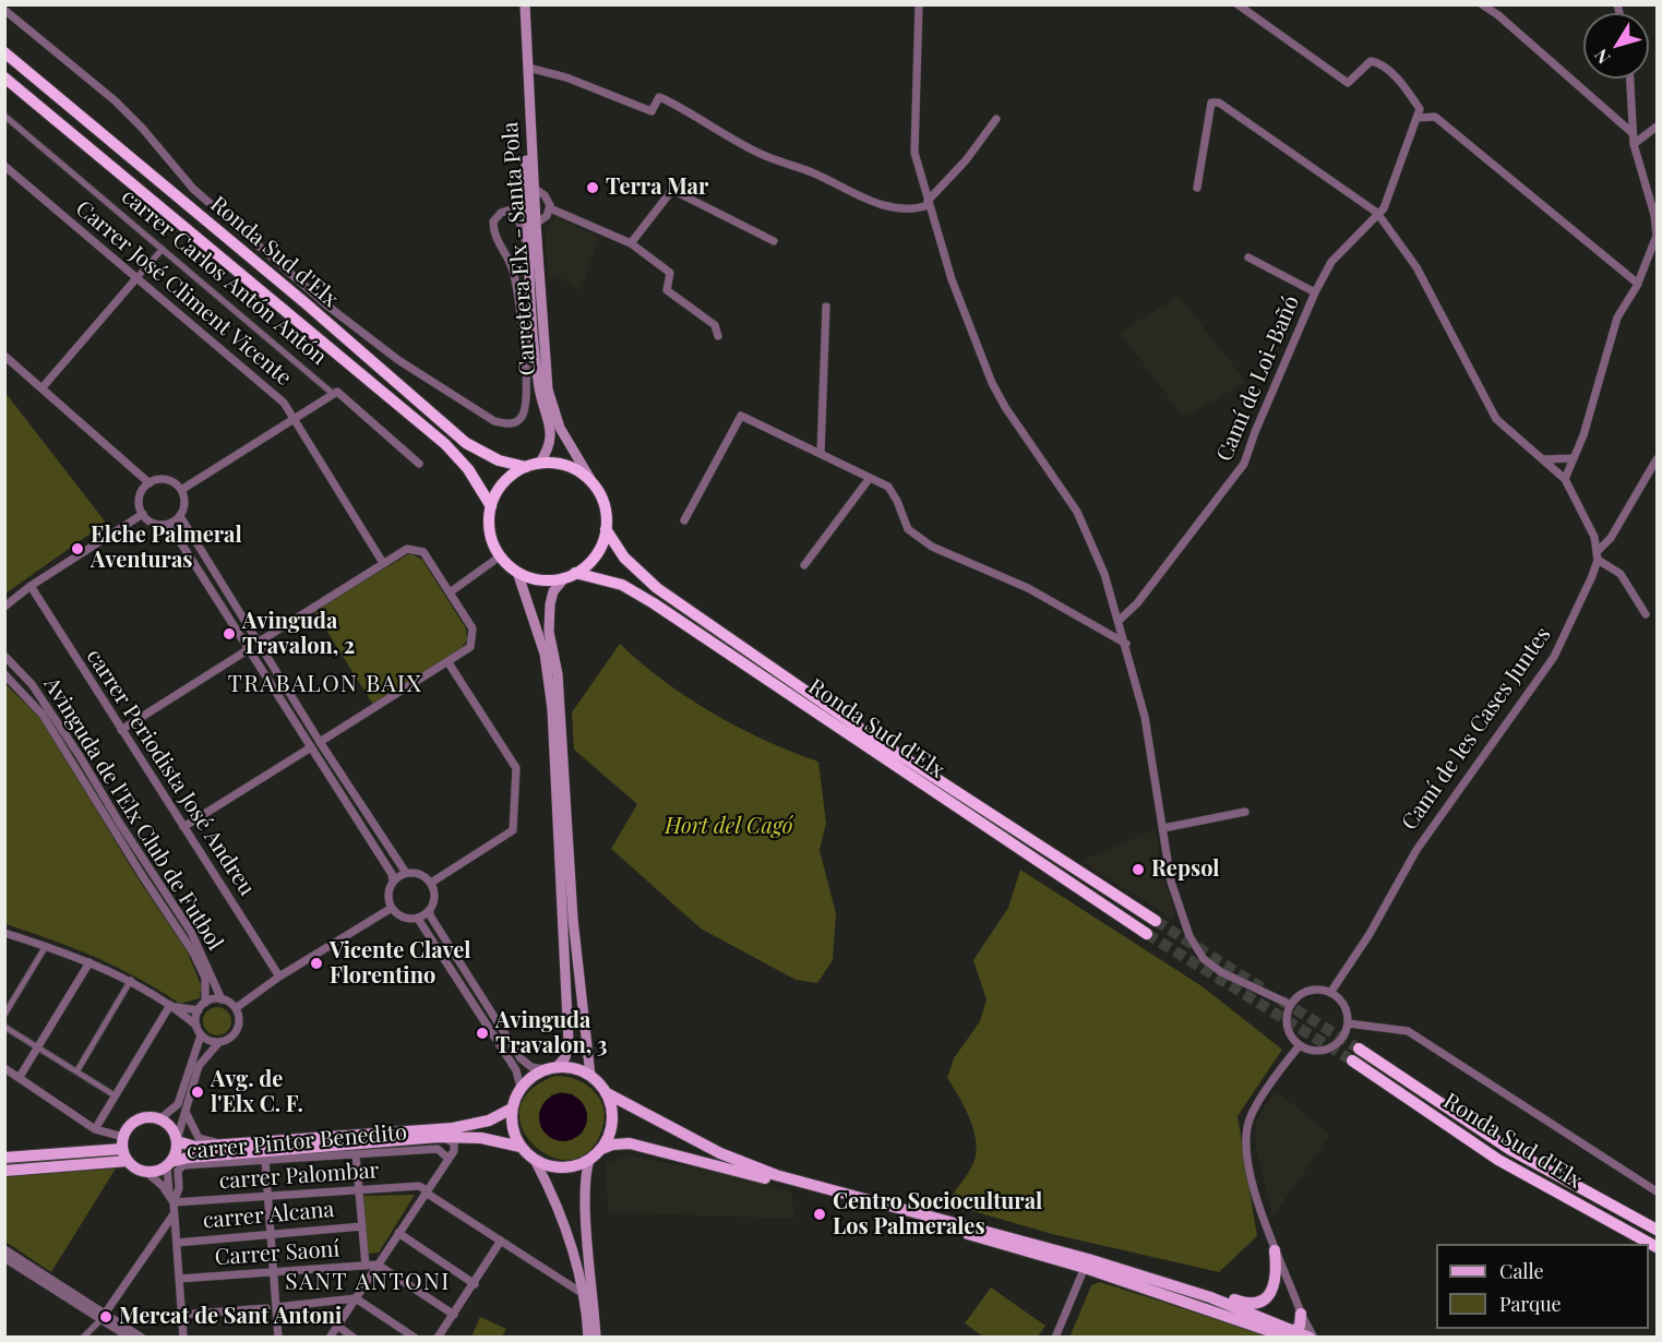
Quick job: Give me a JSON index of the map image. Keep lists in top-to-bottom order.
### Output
{
  "streets": {
    "highway": ["Ronda Sud d'Elx"],
    "main road": ["Carretera Elx - Santa Pola"],
    "street": [
      "carrer Carlos Antón Antón",
      "Carrer José Climent Vicente",
      "Camí de Loi-Bañó",
      "Camí de les Cases Juntes",
      "carrer Periodista José Andreu",
      "Avinguda de l'Elx Club de Futbol",
      "carrer Pintor Benedito",
      "carrer Palombar",
      "carrer Alcana",
      "Carrer Saoní"
    ]
  },
  "crossings": [
    ["Carretera Elx - Santa Pola", "Ronda Sud d'Elx"],
    ["carrer Pintor Benedito", "carrer Palombar"]
  ],
  "districts": ["TRABALON BAIX", "SANT ANTONI"],
  "parks": ["Hort del Cagó"],
  "places": [
    "Terra Mar",
    "Elche Palmeral Aventuras",
    "Avinguda Travalon, 2",
    "Repsol",
    "Vicente Clavel Florentino",
    "Avinguda Travalon, 3",
    "Avg. de l'Elx C. F.",
    "Centro Sociocultural Los Palmerales",
    "Mercat de Sant Antoni"
  ],
  "legend": ["Calle", "Parque"],
  "north": "bottom left"
}
